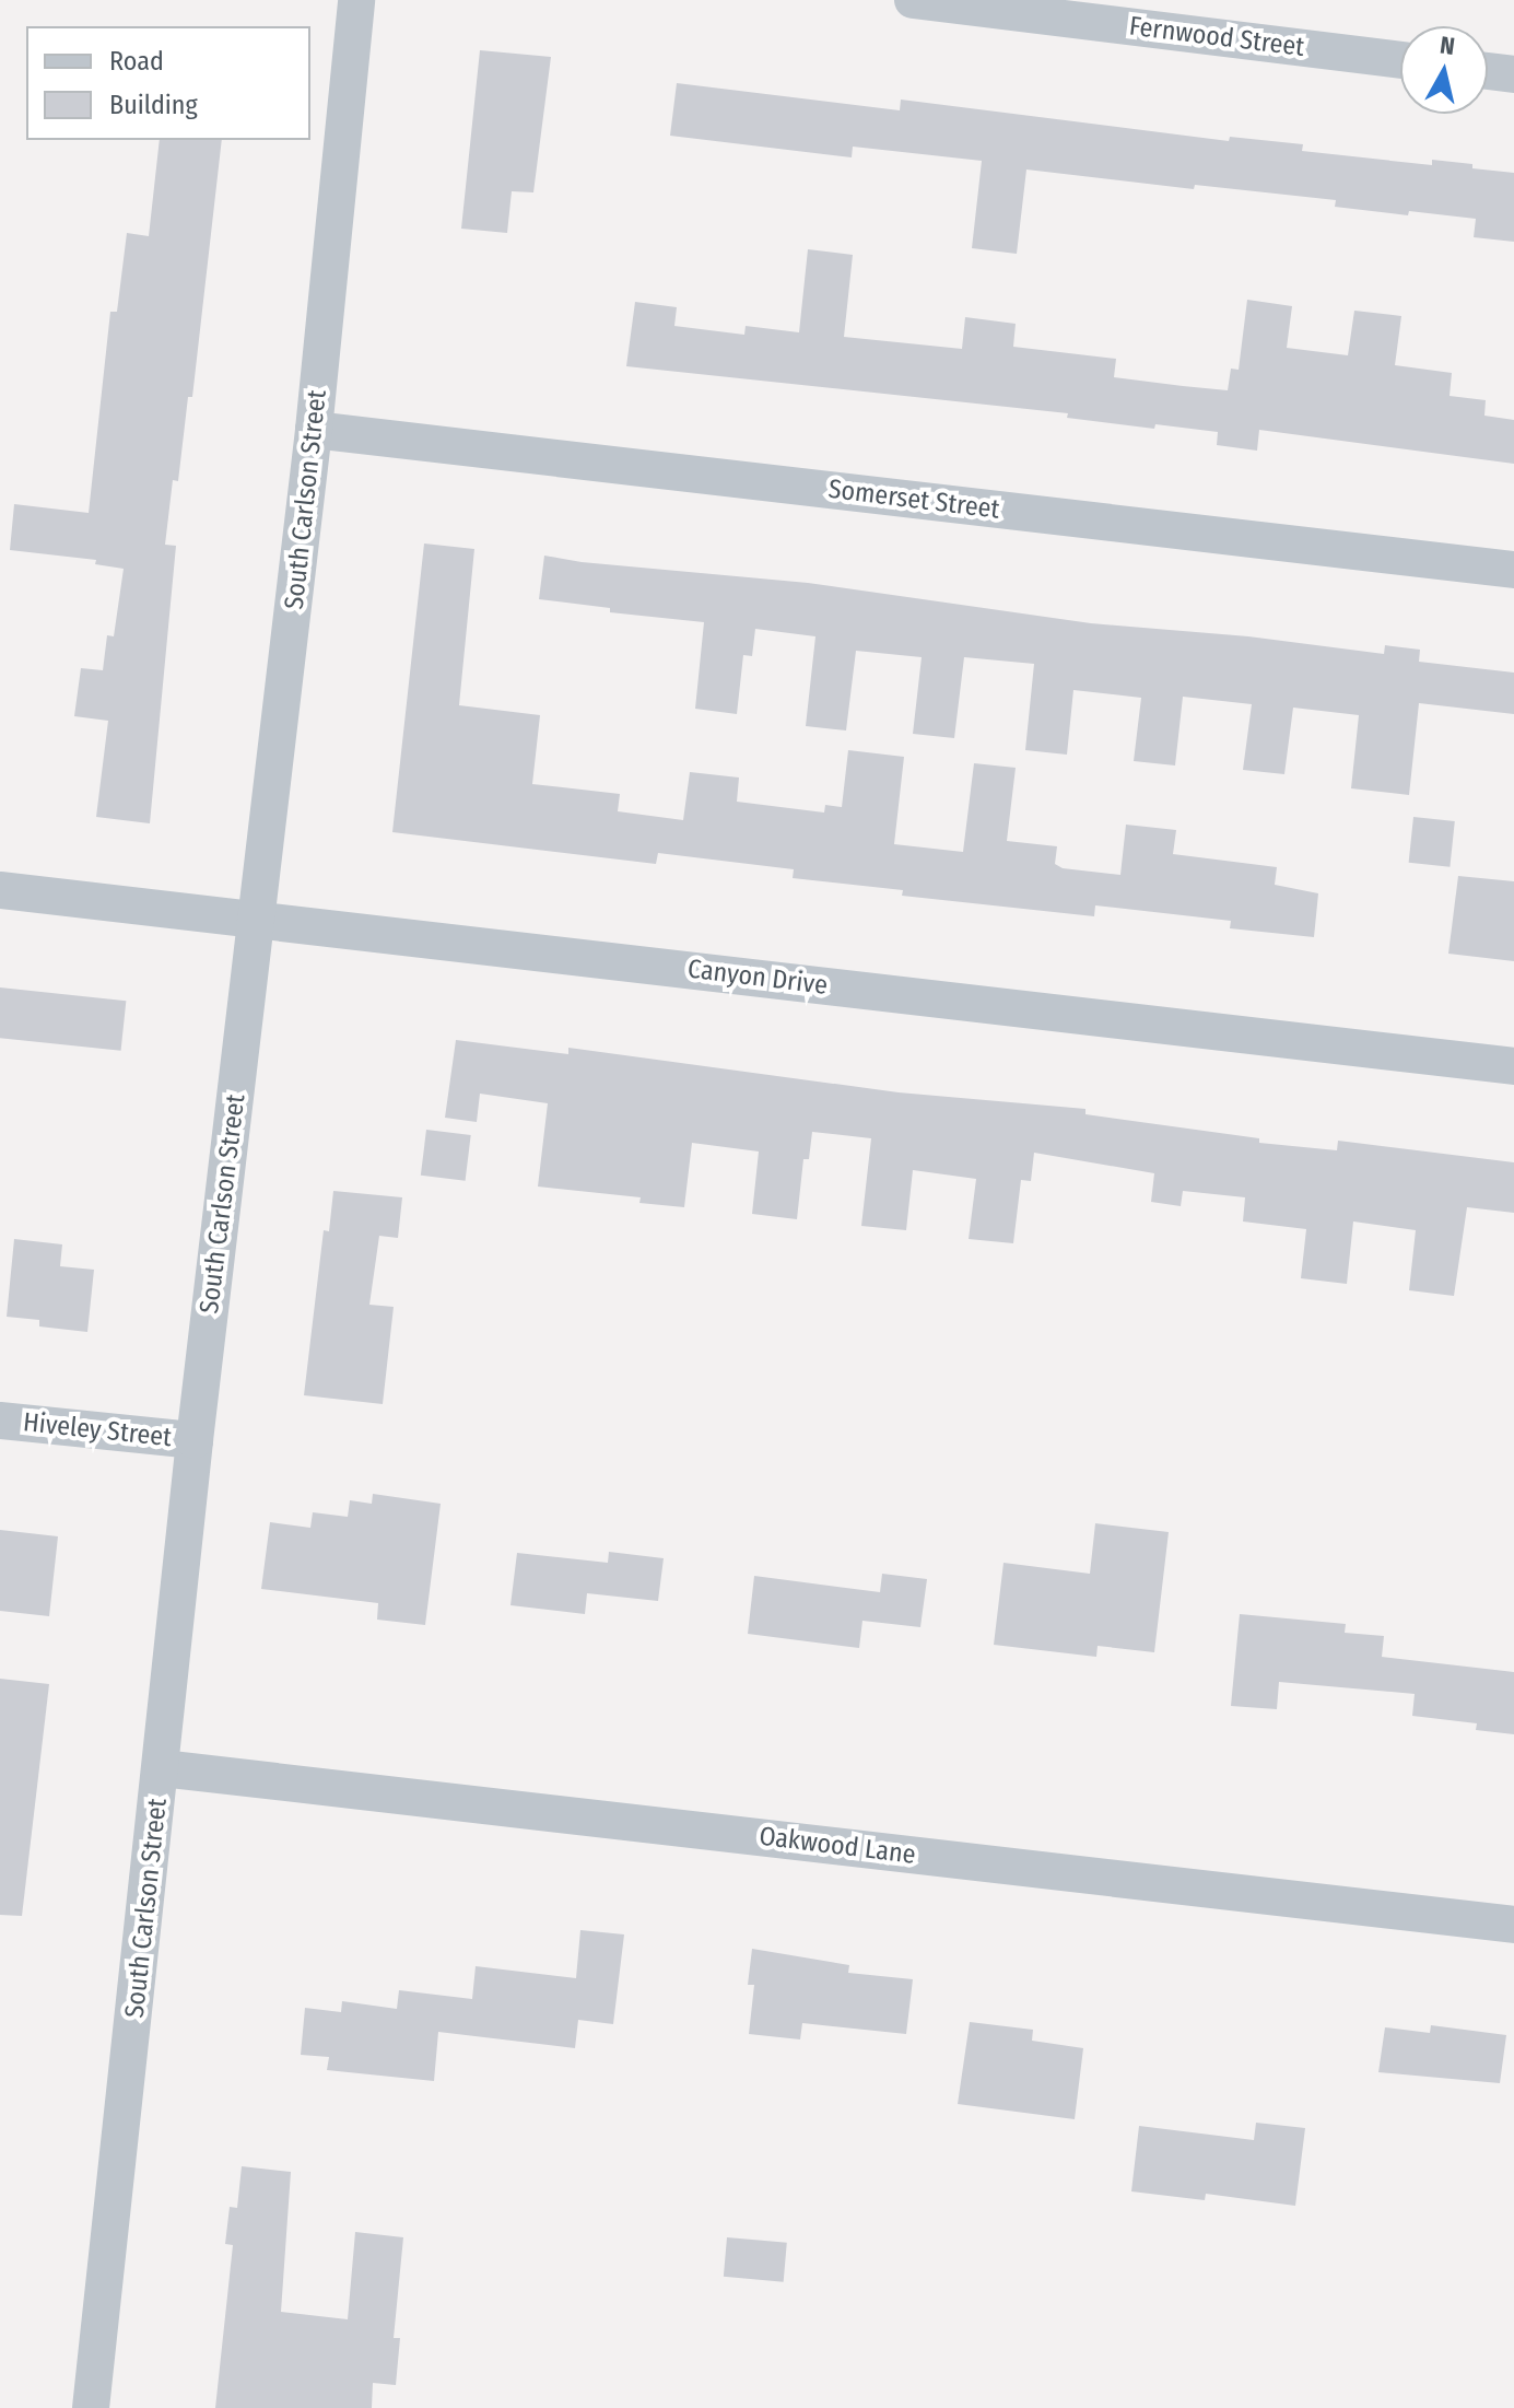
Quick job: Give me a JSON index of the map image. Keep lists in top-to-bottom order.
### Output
{
  "streets": {
    "street": [
      "Fernwood Street",
      "South Carlson Street",
      "Somerset Street",
      "Canyon Drive",
      "Hiveley Street",
      "Oakwood Lane"
    ]
  },
  "crossings": [
    ["South Carlson Street", "Somerset Street"],
    ["South Carlson Street", "Canyon Drive"],
    ["South Carlson Street", "Hiveley Street"],
    ["South Carlson Street", "Oakwood Lane"]
  ],
  "legend": ["Road", "Building"],
  "north": "top"
}
